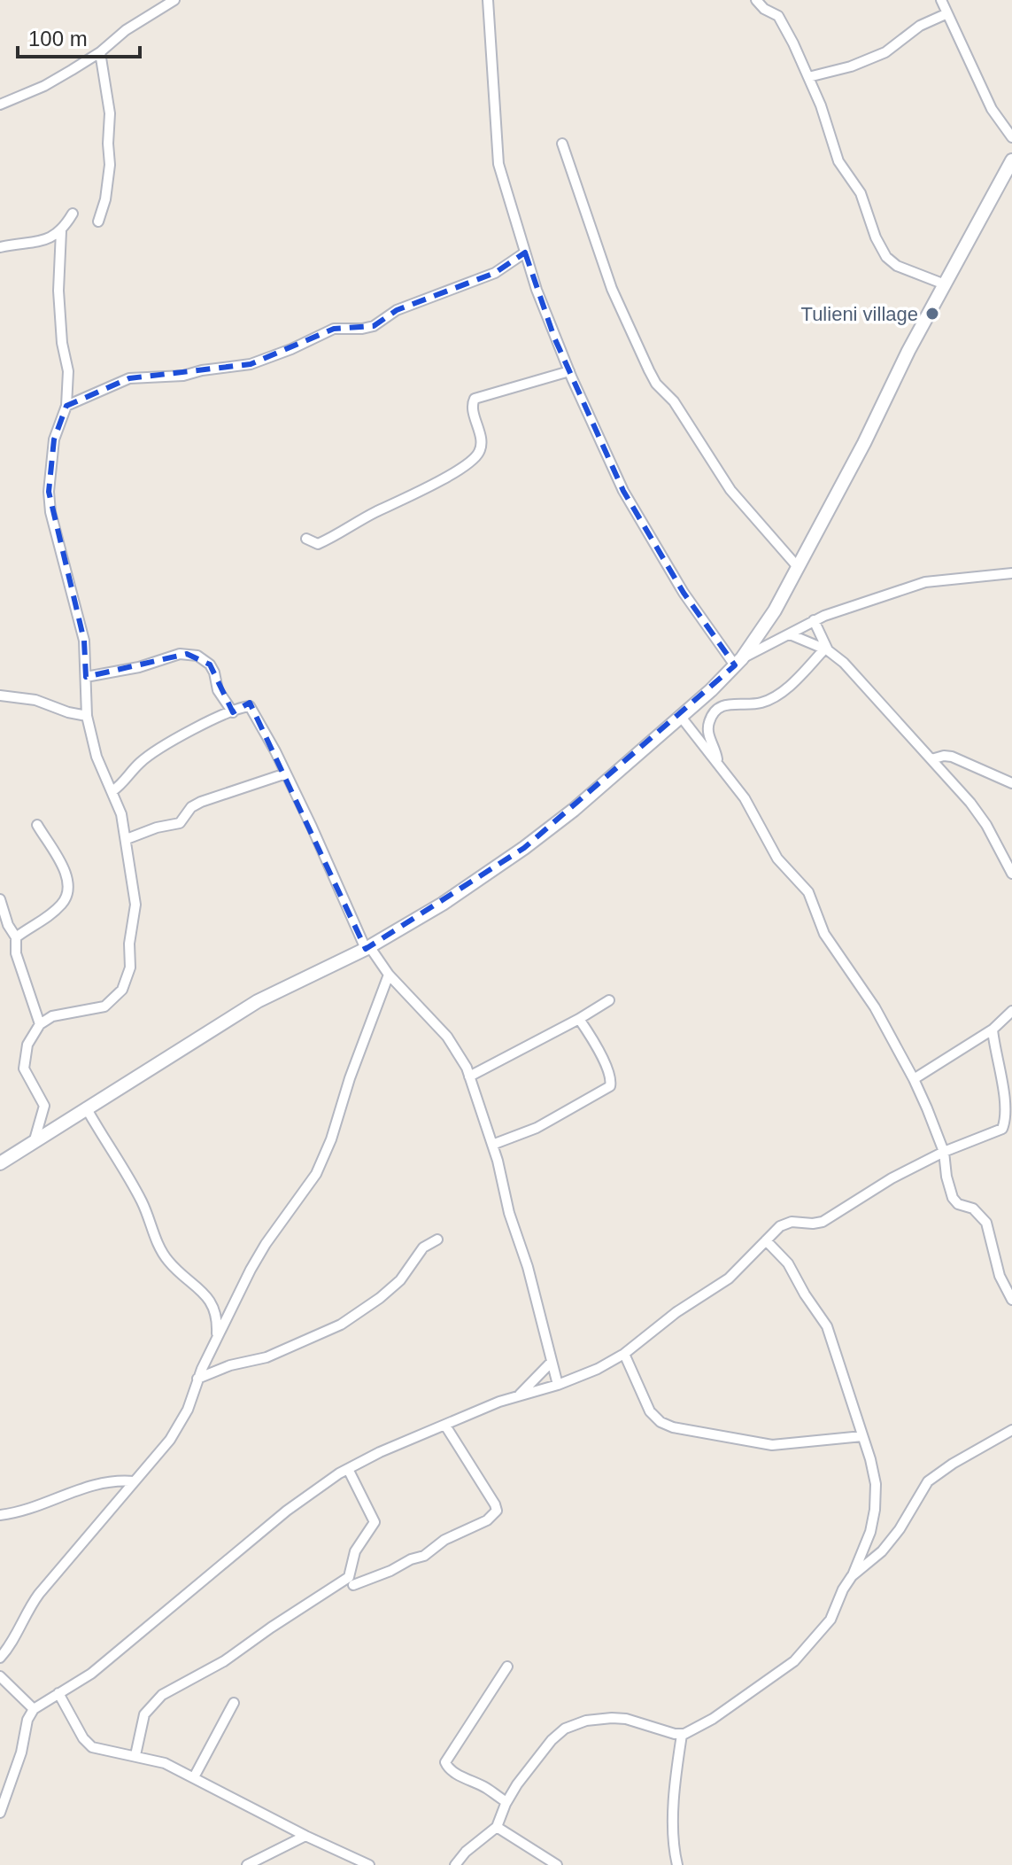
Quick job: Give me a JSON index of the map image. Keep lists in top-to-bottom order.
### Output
{
  "places": ["Tulieni village"],
  "scale_bar": "100 m"
}
